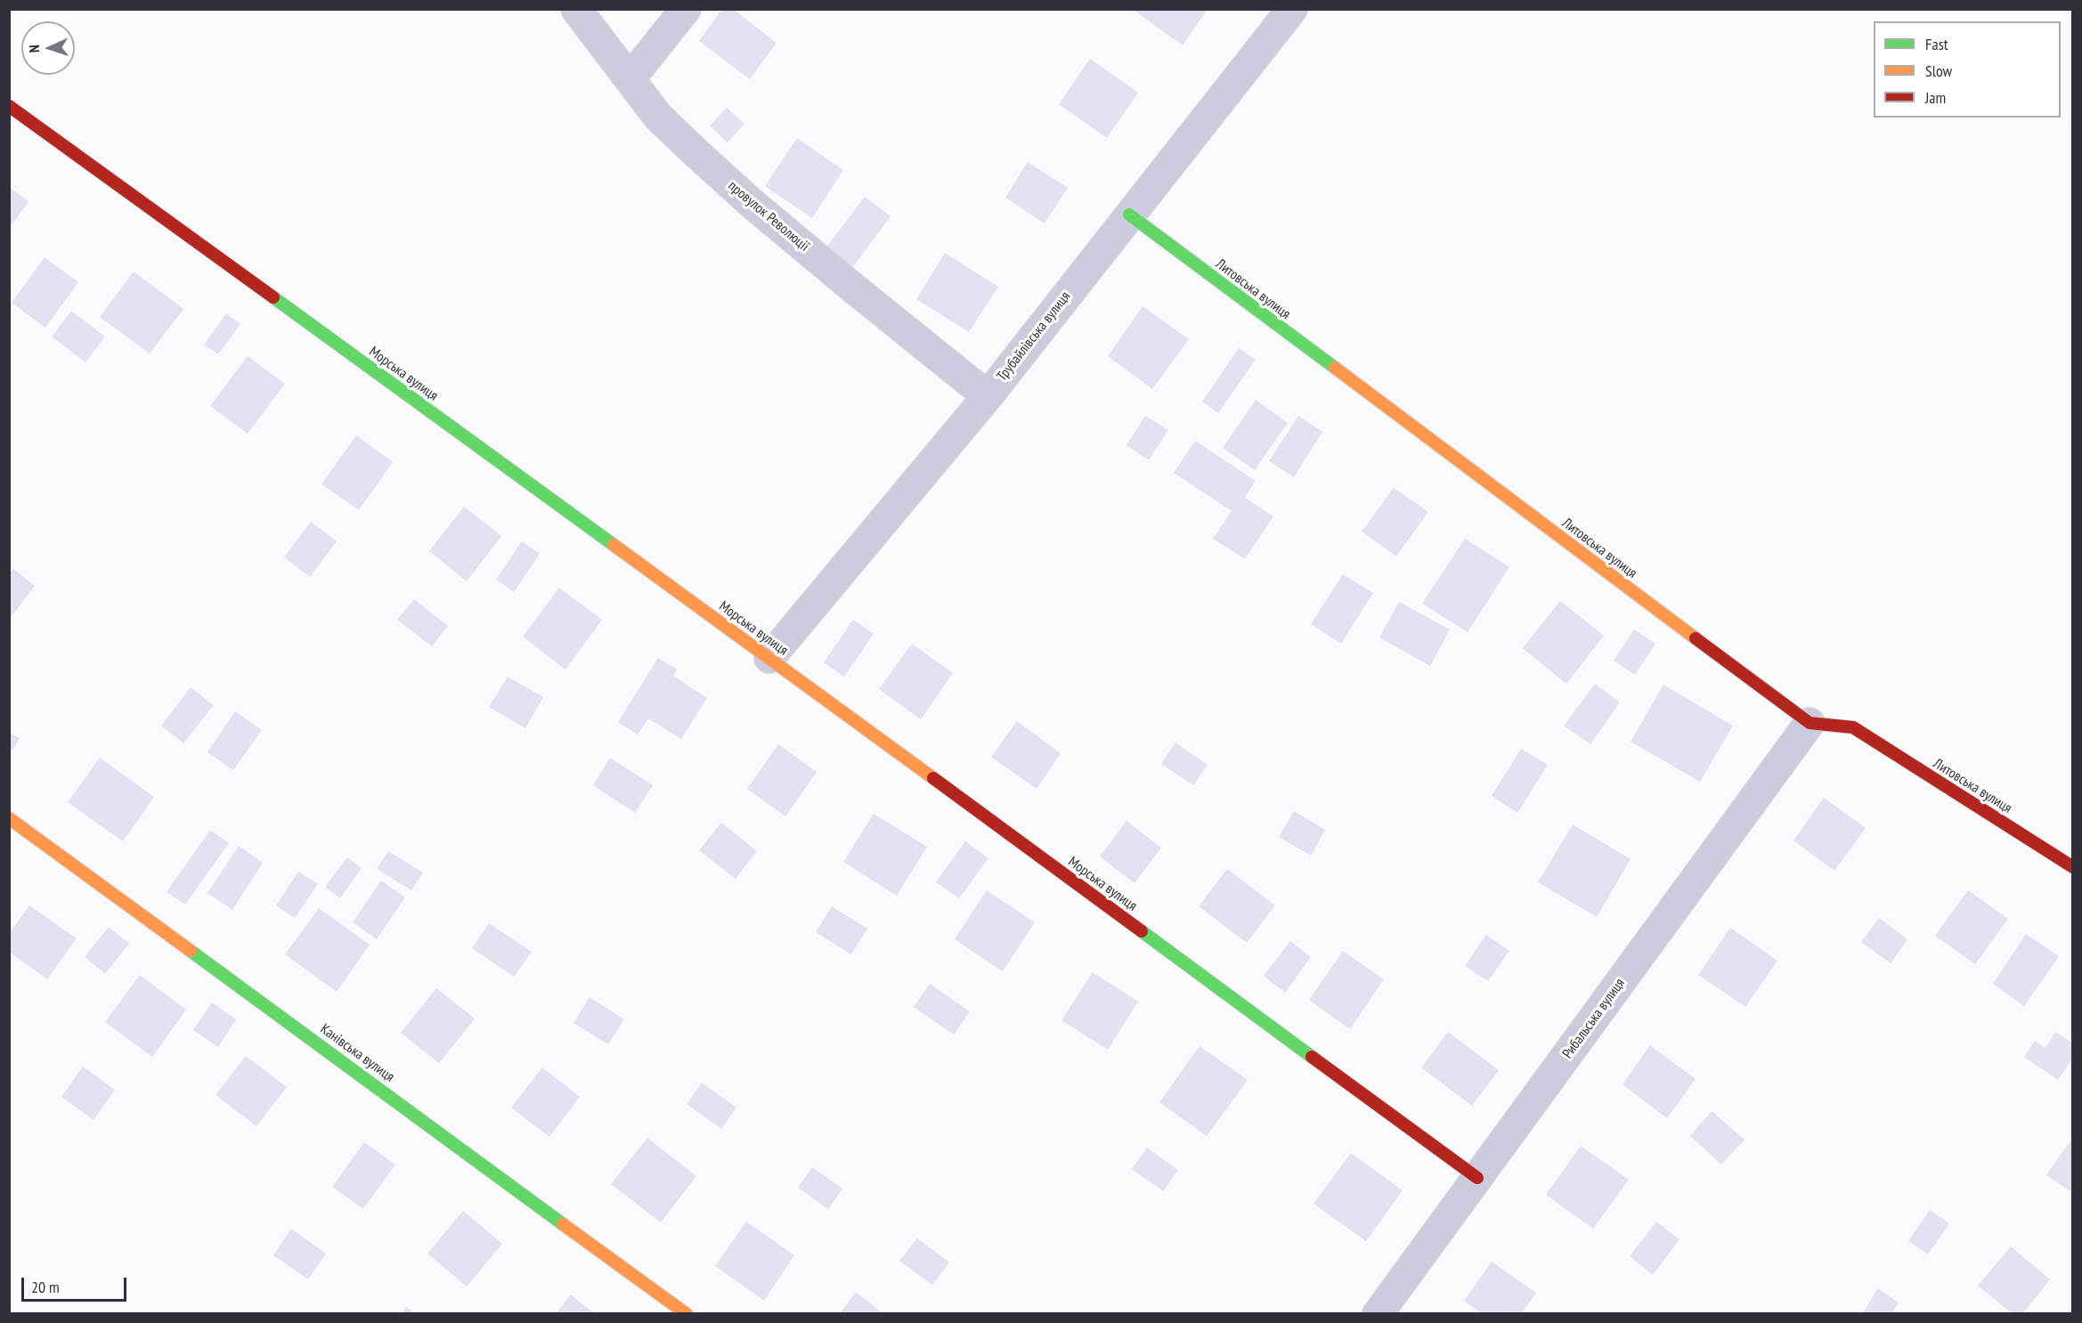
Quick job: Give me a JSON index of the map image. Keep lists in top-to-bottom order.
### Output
{
  "streets": {
    "street": [
      "провулок Революції",
      "Литовська вулиця",
      "Трубайлівська вулиця",
      "Морська вулиця",
      "Рибальська вулиця",
      "Канівська вулиця"
    ]
  },
  "crossings": [
    ["провулок Революції", "Трубайлівська вулиця"],
    ["Литовська вулиця", "Трубайлівська вулиця"],
    ["Литовська вулиця", "Рибальська вулиця"],
    ["Трубайлівська вулиця", "Морська вулиця"],
    ["Морська вулиця", "Рибальська вулиця"]
  ],
  "legend": ["Fast", "Slow", "Jam"],
  "scale_bar": "20 m",
  "north": "left"
}
